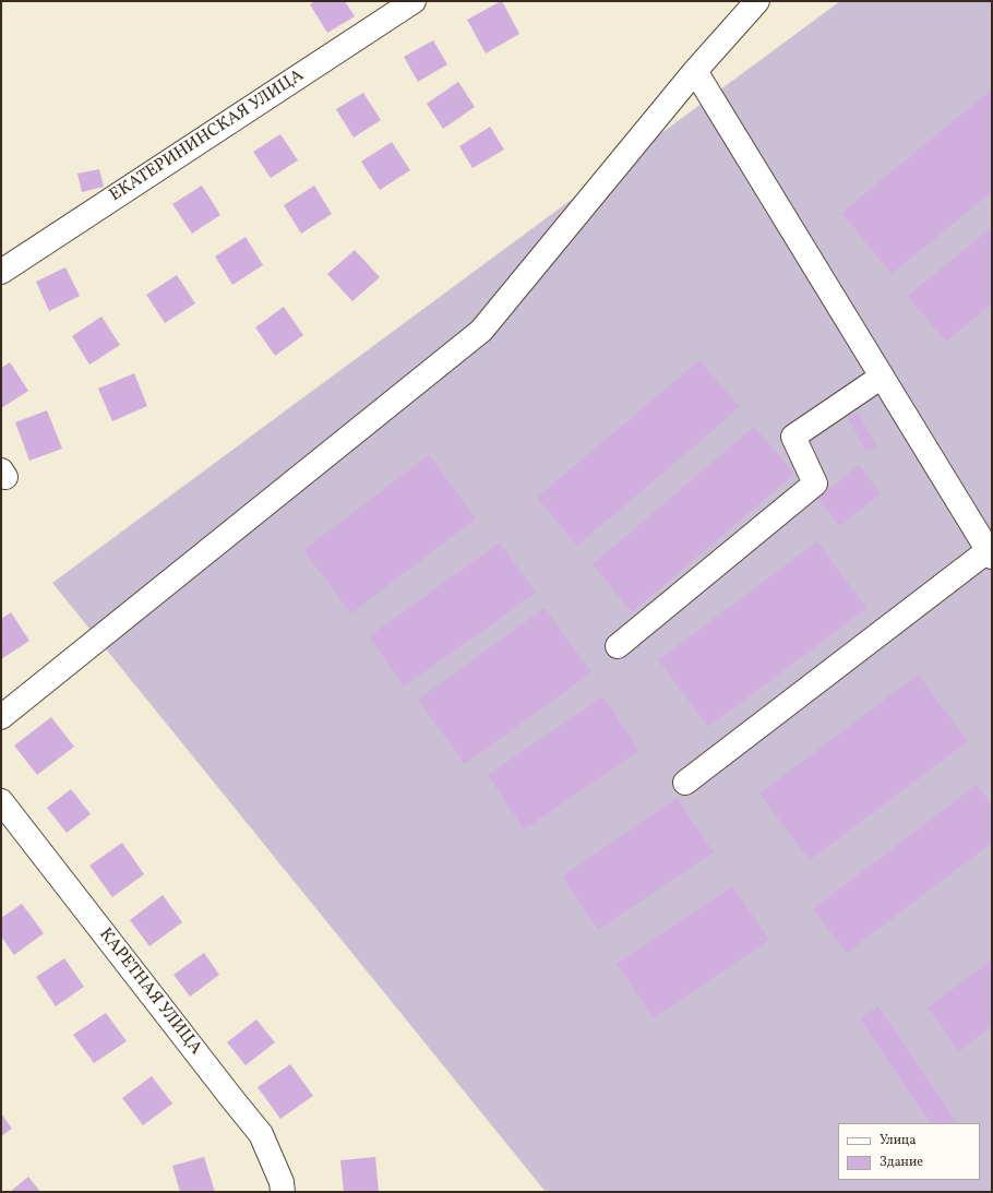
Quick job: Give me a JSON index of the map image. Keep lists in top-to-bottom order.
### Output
{
  "streets": {
    "street": ["ЕКАТЕРИНИНСКАЯ УЛИЦА", "КАРЕТНАЯ УЛИЦА"]
  },
  "legend": ["Улица", "Здание"]
}
